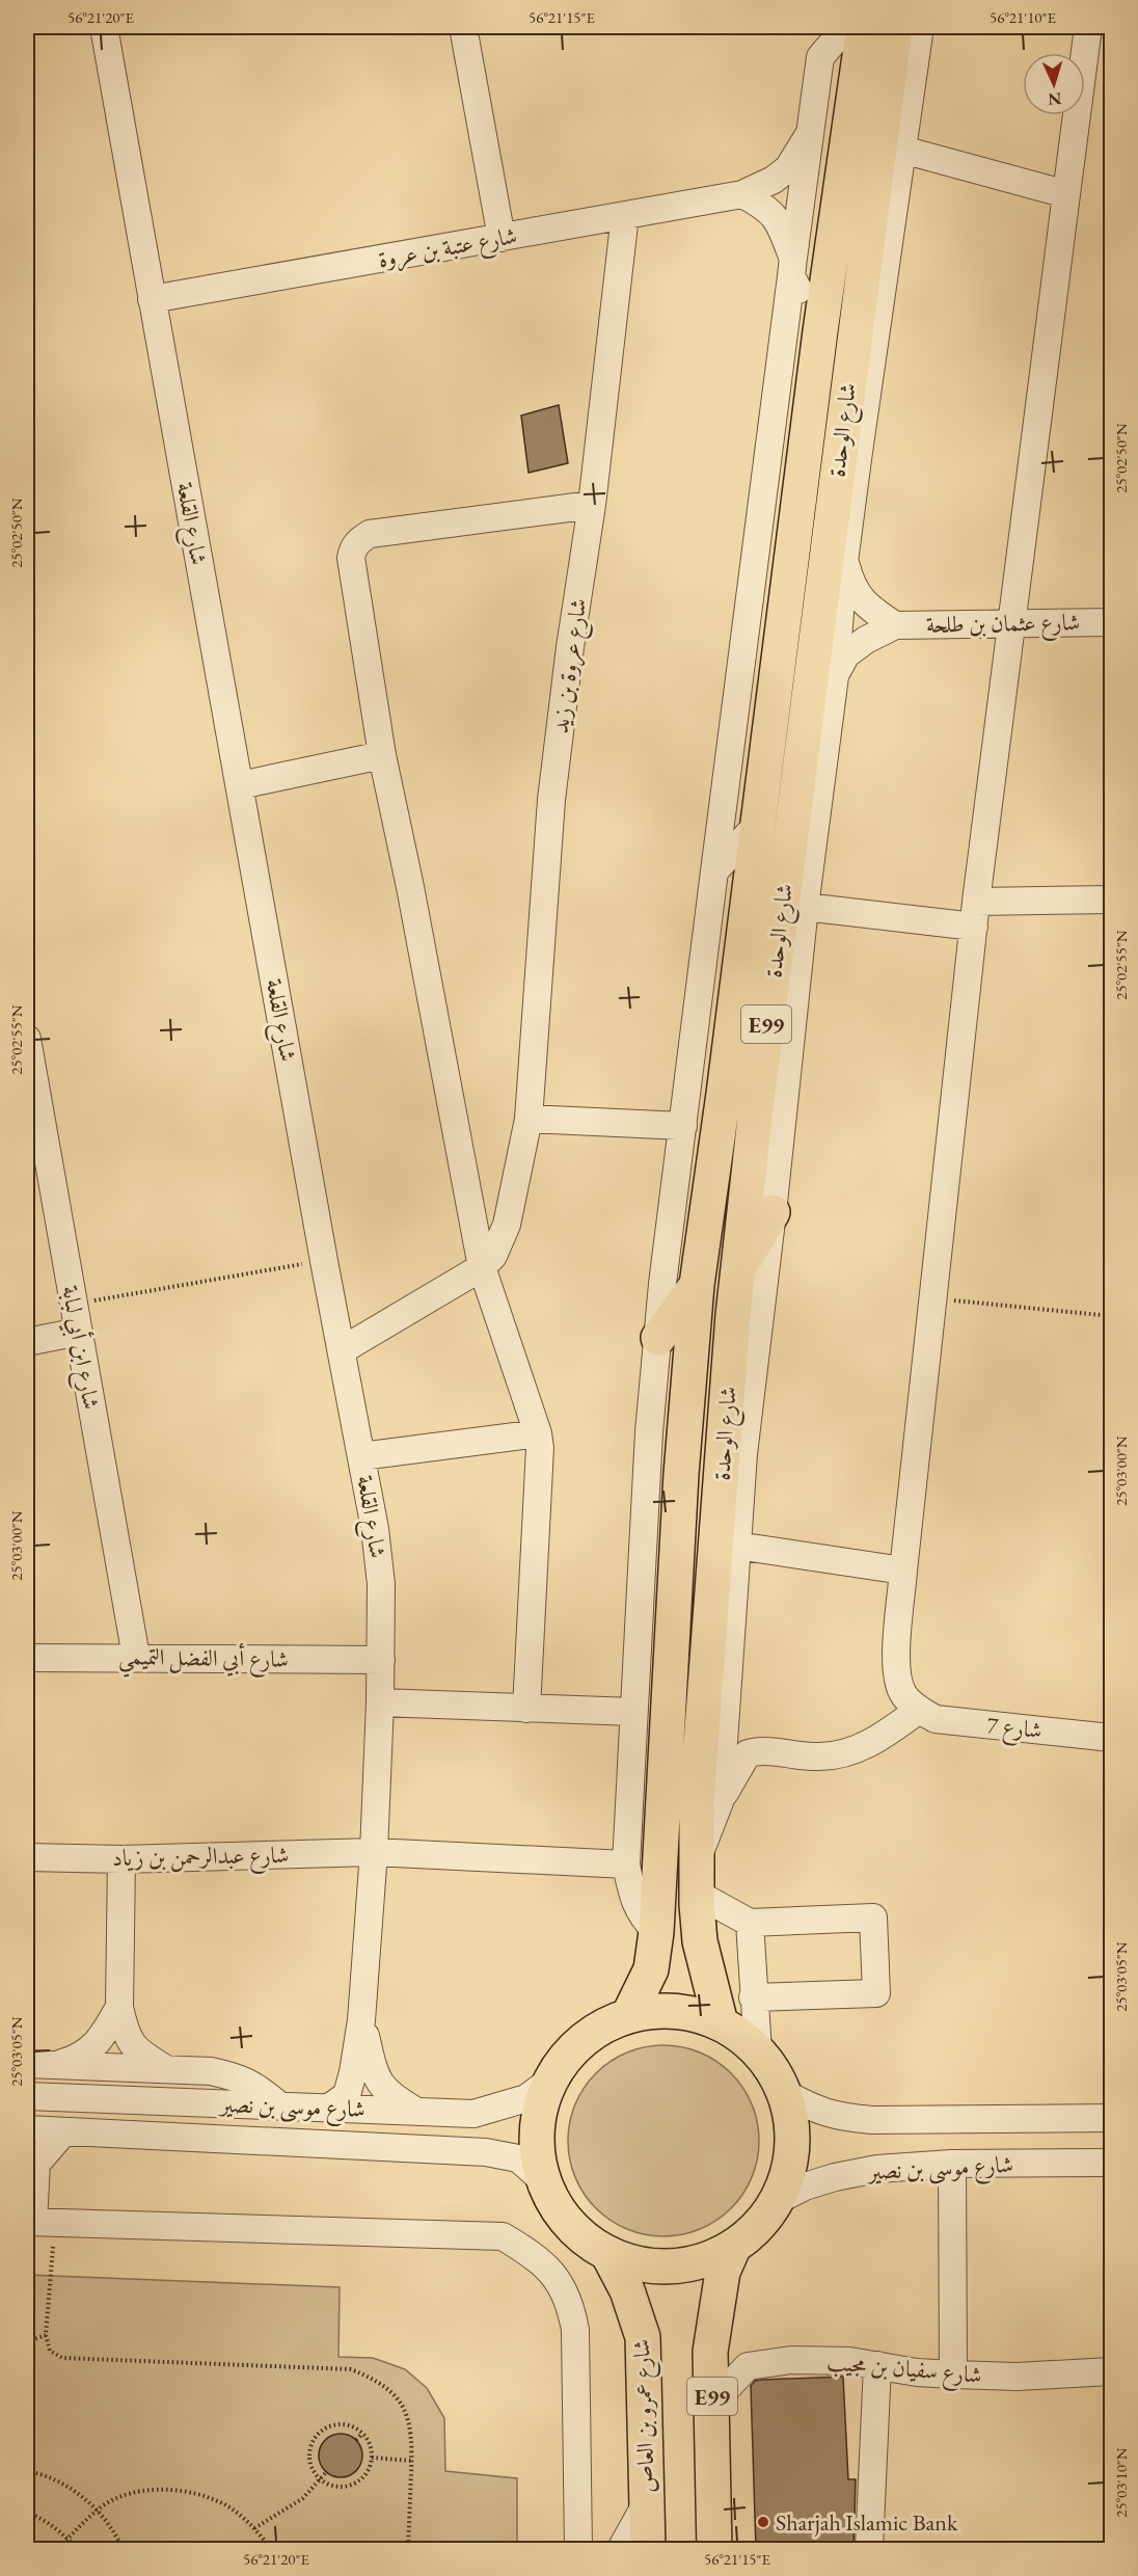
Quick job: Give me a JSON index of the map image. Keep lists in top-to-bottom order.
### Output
{
  "streets": {
    "main road": ["شارع الوحدة", "E99", "شارع عمرو بن العاص"],
    "street": [
      "شارع عتبة بن عروة",
      "شارع القلعة",
      "شارع عثمان بن طلحة",
      "شارع عروة بن زيد",
      "شارع ابن أبي لبابة",
      "شارع أبي الفضل التميمي",
      "شارع 7",
      "شارع عبدالرحمن بن زياد",
      "شارع موسى بن نصير",
      "شارع سفيان بن مجيب"
    ]
  },
  "crossings": [
    ["شارع عتبة بن عروة", "شارع القلعة"],
    ["شارع عتبة بن عروة", "شارع عروة بن زيد"],
    ["شارع القلعة", "شارع أبي الفضل التميمي"],
    ["شارع القلعة", "شارع عبدالرحمن بن زياد"],
    ["شارع القلعة", "شارع موسى بن نصير"],
    ["E99", "شارع سفيان بن مجيب"],
    ["شارع ابن أبي لبابة", "شارع أبي الفضل التميمي"]
  ],
  "places": ["Sharjah Islamic Bank"],
  "north": "bottom",
  "coordinates": [
    "56°21'20\"E",
    "56°21'15\"E",
    "56°21'10\"E",
    "25°02'50\"N",
    "25°02'55\"N",
    "25°03'00\"N",
    "25°03'05\"N",
    "25°03'10\"N"
  ]
}
